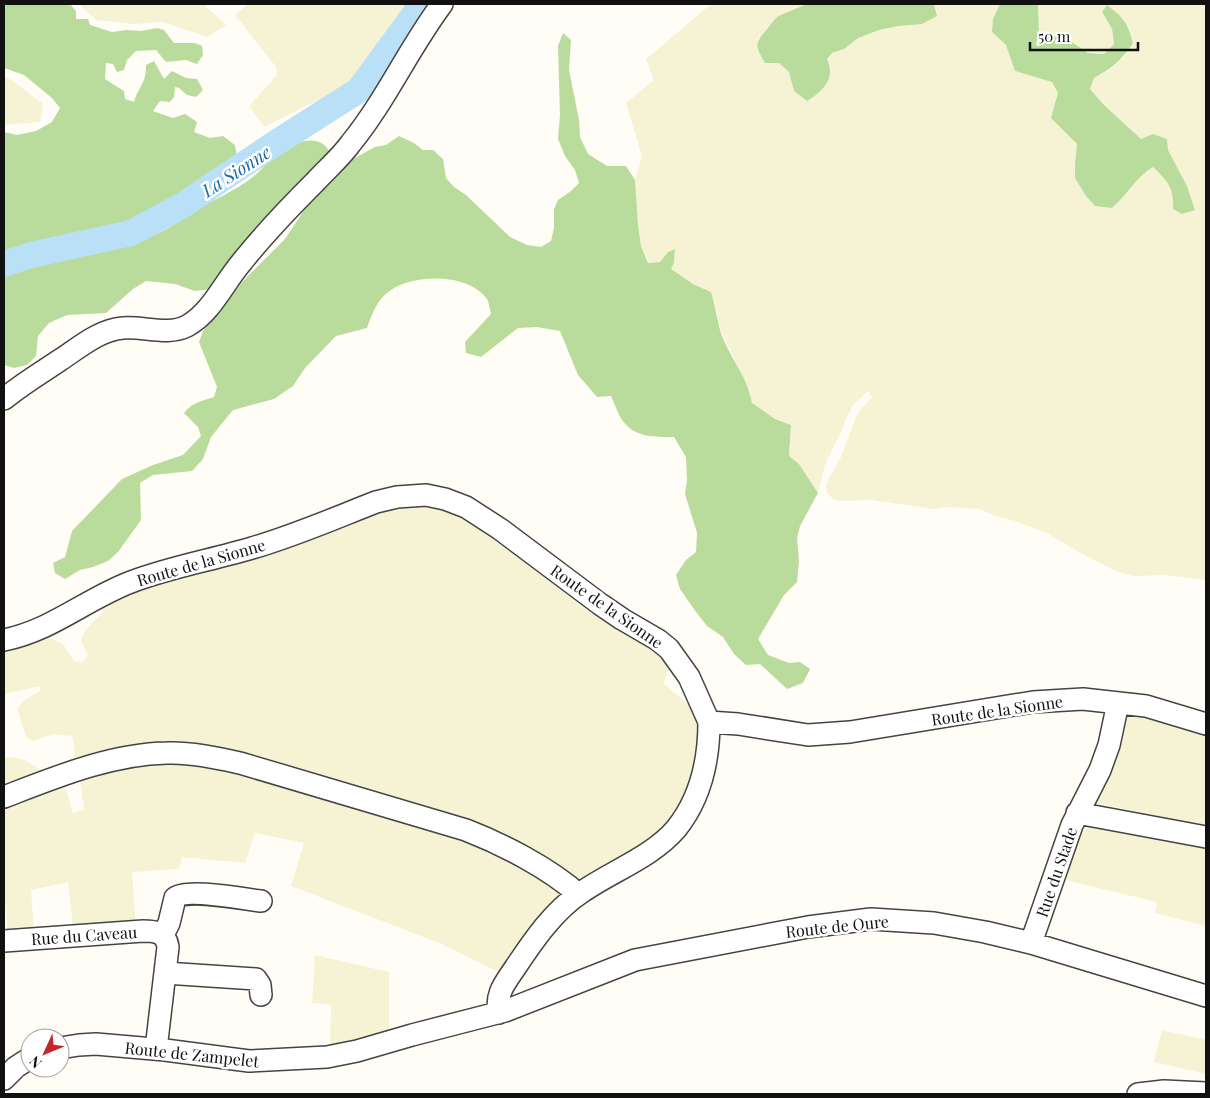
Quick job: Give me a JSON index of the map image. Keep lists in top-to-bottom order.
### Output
{
  "streets": {
    "street": [
      "Route de la Sionne",
      "Rue du Stade",
      "Route de Oure",
      "Rue du Caveau",
      "Route de Zampelet"
    ]
  },
  "crossings": [
    ["Rue du Stade", "Route de Oure"],
    ["Route de Oure", "Route de Zampelet"]
  ],
  "water": ["La Sionne"],
  "scale_bar": "50 m",
  "north": "bottom left"
}
